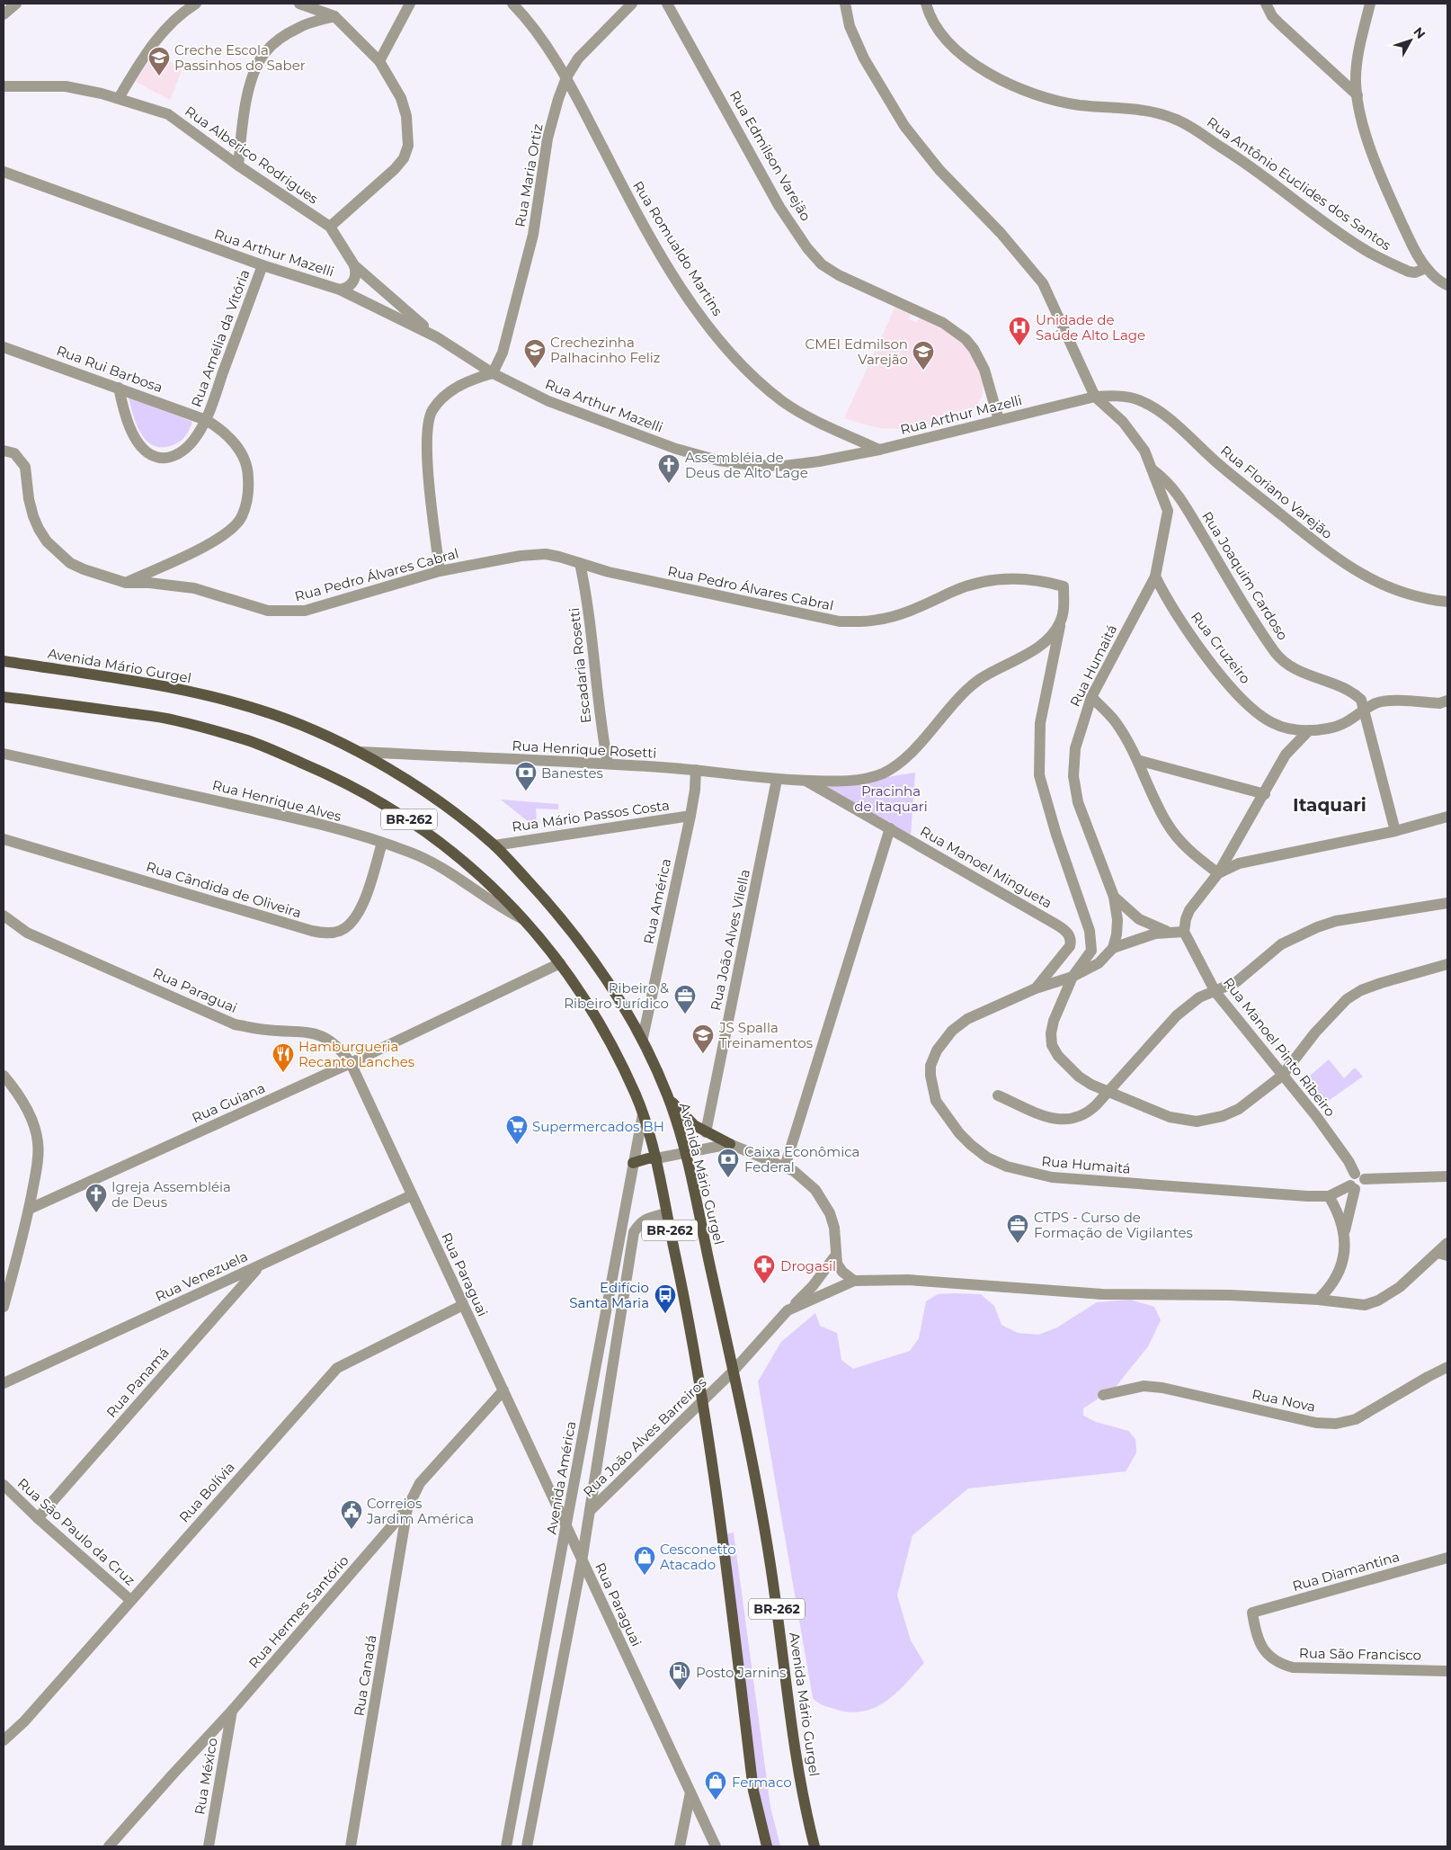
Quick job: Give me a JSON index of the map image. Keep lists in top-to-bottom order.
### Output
{
  "streets": {
    "main road": ["Avenida Mário Gurgel", "BR-262"],
    "street": [
      "Rua Alberico Rodrigues",
      "Rua Edmilson Varejão",
      "Rua Maria Ortiz",
      "Rua Antônio Euclides dos Santos",
      "Rua Romualdo Martins",
      "Rua Arthur Mazelli",
      "Rua Amélia da Vitória",
      "Rua Rui Barbosa",
      "Rua Floriano Varejão",
      "Rua Pedro Álvares Cabral",
      "Rua Joaquim Cardoso",
      "Rua Cruzeiro",
      "Escadaria Rosetti",
      "Rua Humaitá",
      "Rua Henrique Rosetti",
      "Rua Henrique Alves",
      "Rua Mário Passos Costa",
      "Rua Manoel Mingueta",
      "Rua Cândida de Oliveira",
      "Rua América",
      "Rua João Alves Vilella",
      "Rua Paraguai",
      "Rua Manoel Pinto Ribeiro",
      "Rua Guiana",
      "Rua Venezuela",
      "Rua Panamá",
      "Rua Nova",
      "Rua João Alves Barreiros",
      "Avenida América",
      "Rua Bolívia",
      "Rua São Paulo da Cruz",
      "Rua Diamantina",
      "Rua Hermes Santório",
      "Rua São Francisco",
      "Rua Canadá",
      "Rua México"
    ]
  },
  "crossings": [
    ["Rua Alberico Rodrigues", "Rua Arthur Mazelli"],
    ["Rua Edmilson Varejão", "Rua Arthur Mazelli"],
    ["Rua Maria Ortiz", "Rua Romualdo Martins"],
    ["Rua Maria Ortiz", "Rua Arthur Mazelli"],
    ["Rua Romualdo Martins", "Rua Arthur Mazelli"],
    ["Rua Arthur Mazelli", "Rua Amélia da Vitória"],
    ["Rua Arthur Mazelli", "Rua Floriano Varejão"],
    ["Rua Arthur Mazelli", "Rua Humaitá"],
    ["Rua Amélia da Vitória", "Rua Rui Barbosa"],
    ["Rua Rui Barbosa", "Rua Pedro Álvares Cabral"],
    ["Rua Floriano Varejão", "Rua Humaitá"],
    ["Rua Pedro Álvares Cabral", "Escadaria Rosetti"],
    ["Rua Pedro Álvares Cabral", "Rua Henrique Rosetti"],
    ["Rua Joaquim Cardoso", "Rua Cruzeiro"],
    ["Rua Joaquim Cardoso", "Rua Humaitá"],
    ["Rua Cruzeiro", "Rua Humaitá"],
    ["Avenida Mário Gurgel", "Rua Henrique Rosetti"],
    ["Avenida Mário Gurgel", "Rua Mário Passos Costa"],
    ["Avenida Mário Gurgel", "Rua América"],
    ["Avenida Mário Gurgel", "Rua João Alves Barreiros"],
    ["Escadaria Rosetti", "Rua Henrique Rosetti"],
    ["Rua Humaitá", "Rua Manoel Mingueta"],
    ["Rua Henrique Rosetti", "Rua Manoel Mingueta"],
    ["Rua Henrique Rosetti", "Rua América"],
    ["Rua Henrique Rosetti", "Rua João Alves Vilella"],
    ["Rua Henrique Alves", "BR-262"],
    ["Rua Henrique Alves", "Rua Cândida de Oliveira"],
    ["Rua Mário Passos Costa", "Rua América"],
    ["BR-262", "Rua Guiana"],
    ["BR-262", "Rua João Alves Barreiros"],
    ["BR-262", "Avenida América"],
    ["Rua Paraguai", "Rua Guiana"],
    ["Rua Paraguai", "Rua Venezuela"],
    ["Rua Paraguai", "Avenida América"],
    ["Rua Paraguai", "Rua Bolívia"],
    ["Rua Paraguai", "Rua Hermes Santório"],
    ["Rua Venezuela", "Rua Panamá"],
    ["Rua Panamá", "Rua São Paulo da Cruz"],
    ["Rua João Alves Barreiros", "Avenida América"],
    ["Rua Bolívia", "Rua São Paulo da Cruz"],
    ["Rua Diamantina", "Rua São Francisco"],
    ["Rua Hermes Santório", "Rua Canadá"],
    ["Rua Hermes Santório", "Rua México"]
  ],
  "districts": ["Itaquari"],
  "parks": ["Pracinha de Itaquari"],
  "places": {
    "school or university": [
      "Creche Escola Passinhos do Saber",
      "Crechezinha Palhacinho Feliz",
      "CMEI Edmilson Varejão",
      "JS Spalla Treinamentos"
    ],
    "hospital": ["Unidade de Saúde Alto Lage"],
    "church": ["Assembléia de Deus de Alto Lage", "Igreja Assembléia de Deus"],
    "bank": ["Banestes", "Caixa Econômica Federal"],
    "office": ["Ribeiro & Ribeiro Jurídico", "CTPS - Curso de Formação de Vigilantes"],
    "restaurant": ["Hamburgueria Recanto Lanches"],
    "supermarket": ["Supermercados BH"],
    "pharmacy": ["Drogasil"],
    "bus stop": ["Edifício Santa Maria"],
    "public building": ["Correios Jardim América"],
    "shop": ["Cesconetto Atacado", "Fermaco"],
    "fuel station": ["Posto Jarnins"]
  },
  "north": "top right"
}
